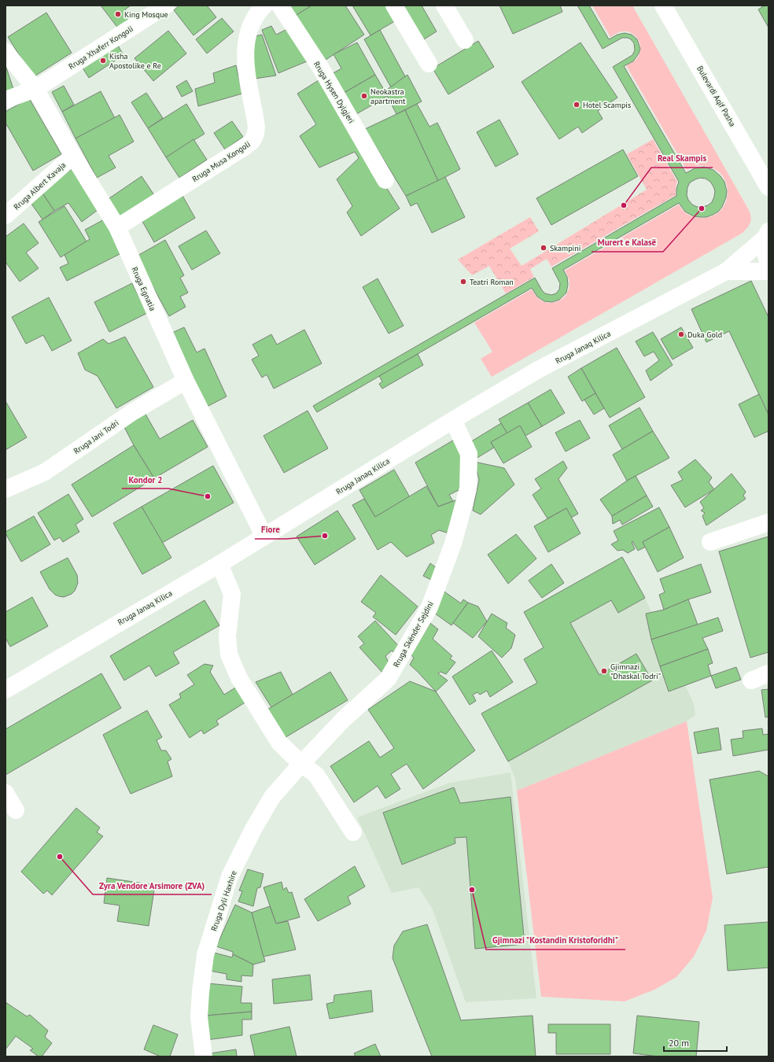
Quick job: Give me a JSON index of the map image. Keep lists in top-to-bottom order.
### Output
{
  "streets": {
    "street": [
      "Rruga Xhaferr Kongoli",
      "Rruga Hysen Dylgjeri",
      "Bulevardi Aqif Pasha",
      "Rruga Musa Kongoli",
      "Rruga Albert Kavaja",
      "Rruga Egnatia",
      "Rruga Janaq Kilica",
      "Rruga Jani Todri",
      "Rruga Skënder Sejdini",
      "Rruga Dyli Haxhire"
    ]
  },
  "crossings": [
    ["Rruga Xhaferr Kongoli", "Rruga Egnatia"],
    ["Rruga Musa Kongoli", "Rruga Egnatia"],
    ["Rruga Albert Kavaja", "Rruga Egnatia"],
    ["Rruga Egnatia", "Rruga Janaq Kilica"],
    ["Rruga Egnatia", "Rruga Jani Todri"],
    ["Rruga Janaq Kilica", "Rruga Skënder Sejdini"],
    ["Rruga Skënder Sejdini", "Rruga Dyli Haxhire"]
  ],
  "places": [
    "King Mosque",
    "Kisha Apostolike e Re",
    "Neokastra apartment",
    "Hotel Scampis",
    "Real Skampis",
    "Murert e Kalasë",
    "Skampini",
    "Teatri Roman",
    "Duka Gold",
    "Kondor 2",
    "Fiore",
    "Gjimnazi \"Dhaskal Todri\"",
    "Zyra Vendore Arsimore (ZVA)",
    "Gjimnazi \"Kostandin Kristoforidhi\""
  ],
  "scale_bar": "20 m"
}
